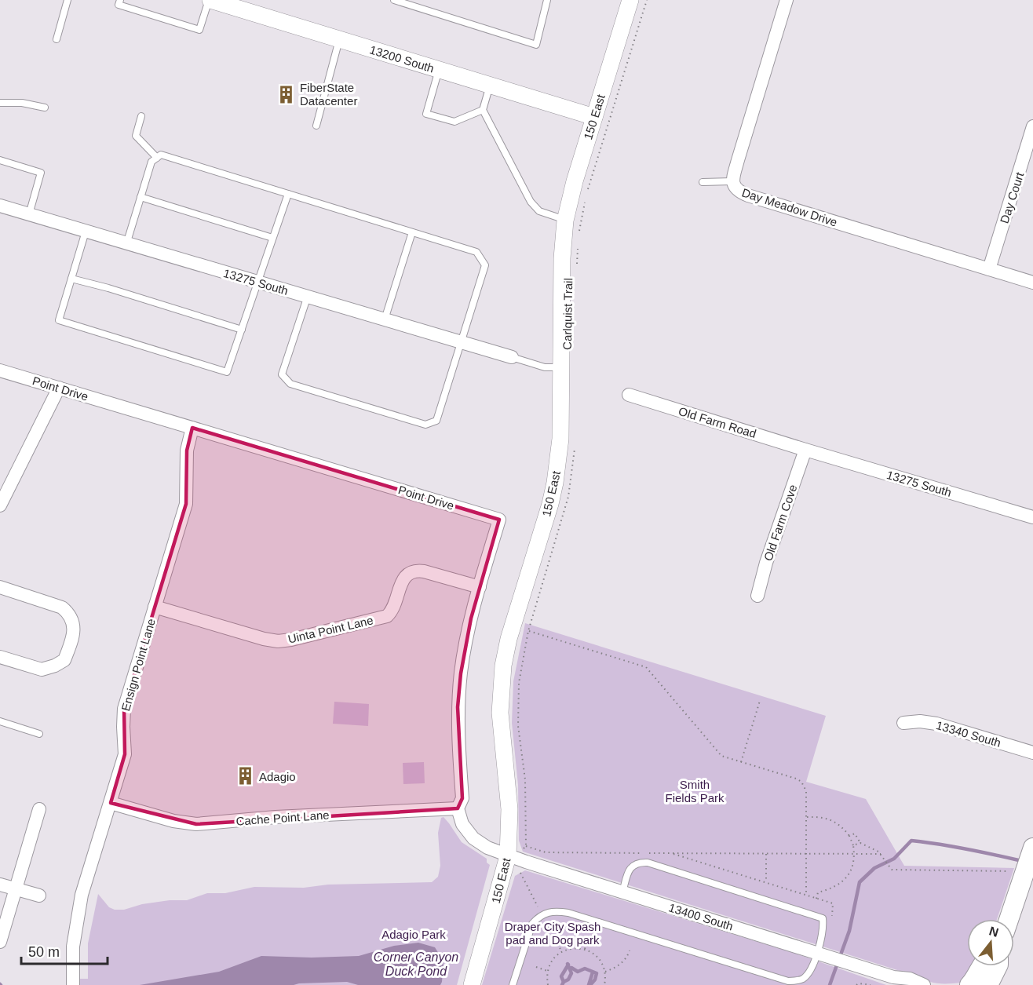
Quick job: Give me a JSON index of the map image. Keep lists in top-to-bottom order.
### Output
{
  "streets": {
    "street": [
      "13200 South",
      "150 East",
      "Day Court",
      "Day Meadow Drive",
      "13275 South",
      "Point Drive",
      "Old Farm Road",
      "Old Farm Cove",
      "Uinta Point Lane",
      "Ensign Point Lane",
      "13340 South",
      "Cache Point Lane",
      "13400 South"
    ],
    "path": ["Carlquist Trail"]
  },
  "crossings": [
    ["13200 South", "150 East"],
    ["150 East", "13400 South"],
    ["Day Court", "Day Meadow Drive"],
    ["13275 South", "Old Farm Road"],
    ["13275 South", "Old Farm Cove"],
    ["Point Drive", "Uinta Point Lane"],
    ["Point Drive", "Ensign Point Lane"],
    ["Point Drive", "Cache Point Lane"],
    ["Old Farm Road", "Old Farm Cove"],
    ["Uinta Point Lane", "Ensign Point Lane"],
    ["Ensign Point Lane", "Cache Point Lane"]
  ],
  "water": ["Corner Canyon Duck Pond"],
  "parks": ["Smith Fields Park", "Draper City Spash pad and Dog park", "Adagio Park"],
  "places": {
    "building": ["FiberState Datacenter", "Adagio"]
  },
  "scale_bar": "50 m",
  "north": "top"
}
